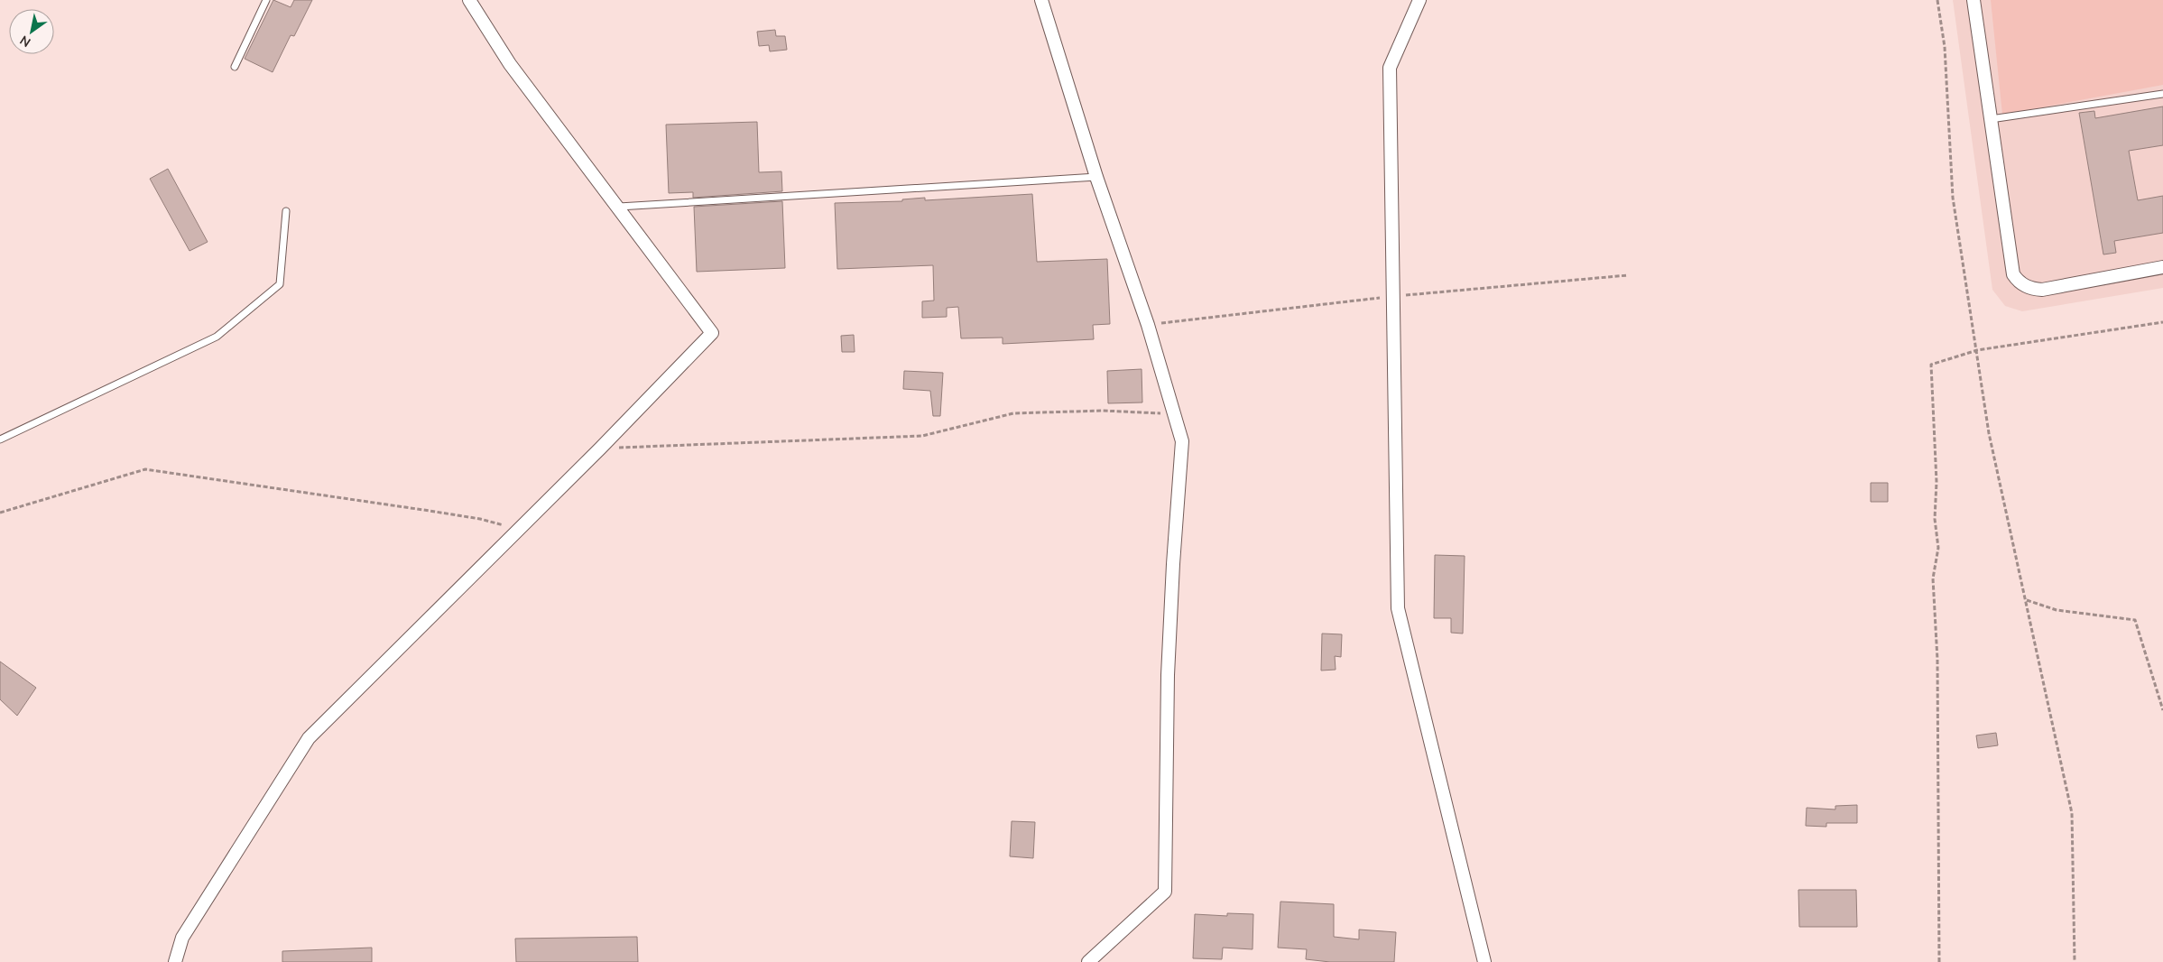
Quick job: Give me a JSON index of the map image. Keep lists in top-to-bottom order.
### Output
{
  "north": "bottom left"
}
